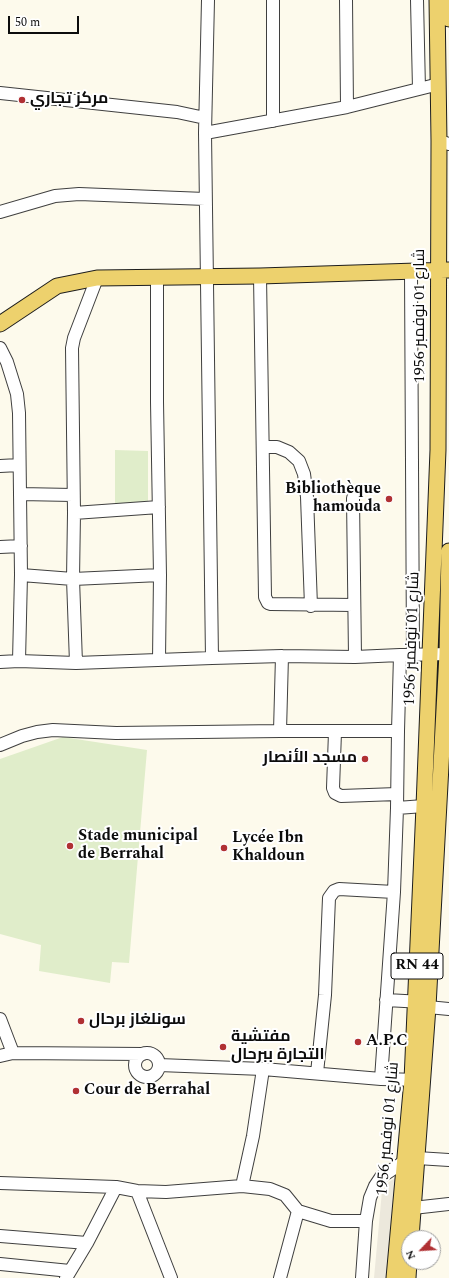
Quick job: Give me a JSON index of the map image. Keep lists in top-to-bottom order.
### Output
{
  "streets": {
    "main road": ["شارع 01 نوفمبر 1956", "RN 44"]
  },
  "places": [
    "مركز تجاري",
    "Bibliothèque hamouda",
    "مسجد الأنصار",
    "Stade municipal de Berrahal",
    "Lycée Ibn Khaldoun",
    "سونلغاز برحال",
    "A.P.C",
    "مفتشية التجارة ببرحال",
    "Cour de Berrahal"
  ],
  "scale_bar": "50 m",
  "north": "bottom left"
}
